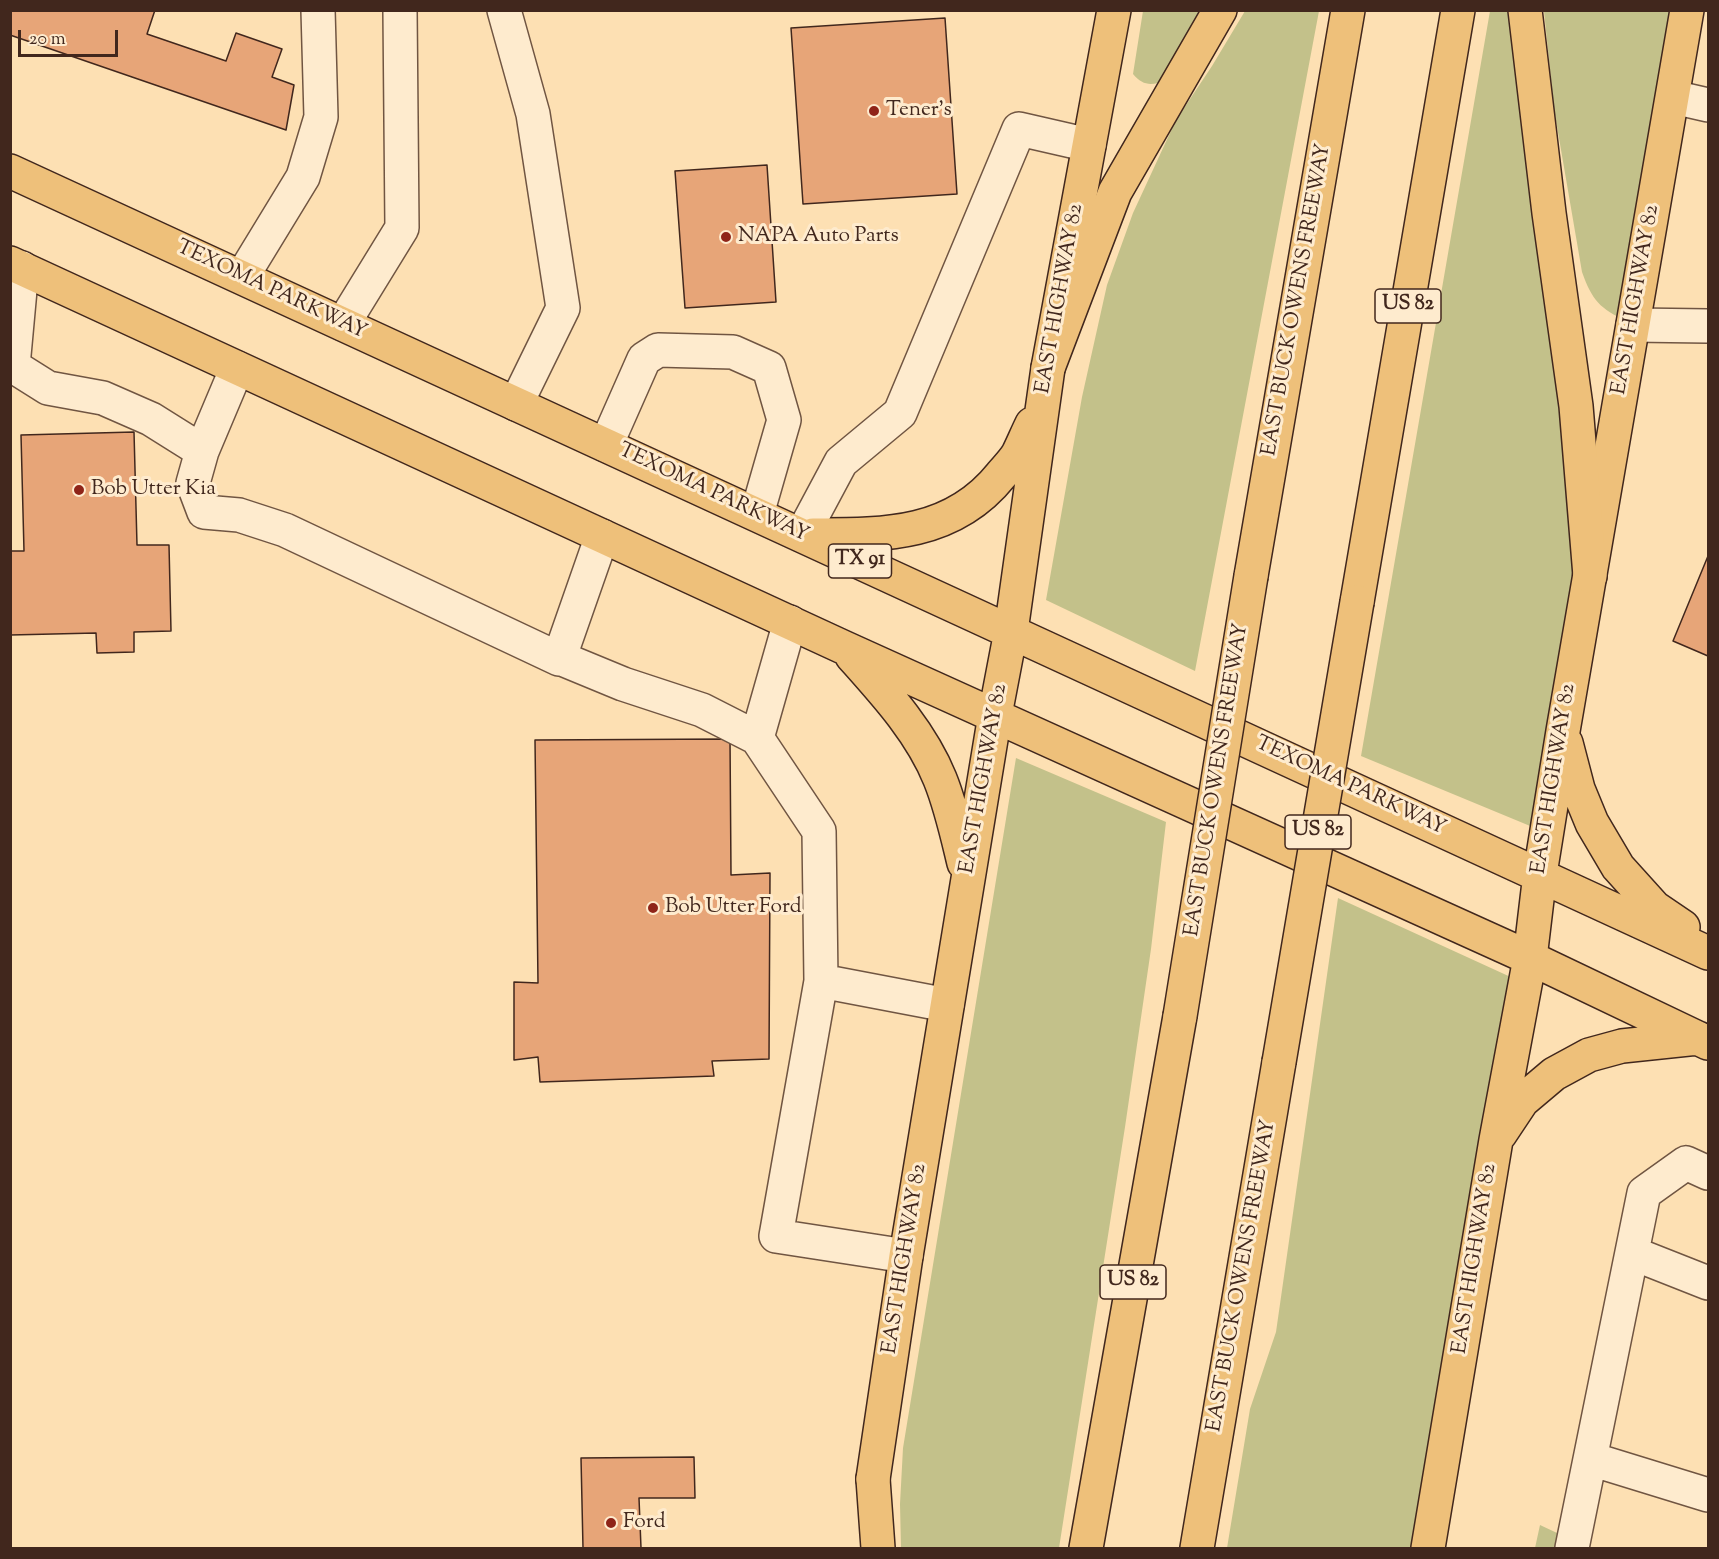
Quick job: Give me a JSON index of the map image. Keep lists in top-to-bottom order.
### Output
{
  "streets": {
    "main road": [
      "TEXOMA PARKWAY",
      "EAST HIGHWAY 82",
      "EAST BUCK OWENS FREEWAY",
      "US 82",
      "TX 91"
    ]
  },
  "crossings": [
    ["TEXOMA PARKWAY", "EAST HIGHWAY 82"]
  ],
  "places": [
    "Tener's",
    "NAPA Auto Parts",
    "Bob Utter Kia",
    "Bob Utter Ford",
    "Ford"
  ],
  "scale_bar": "20 m"
}
